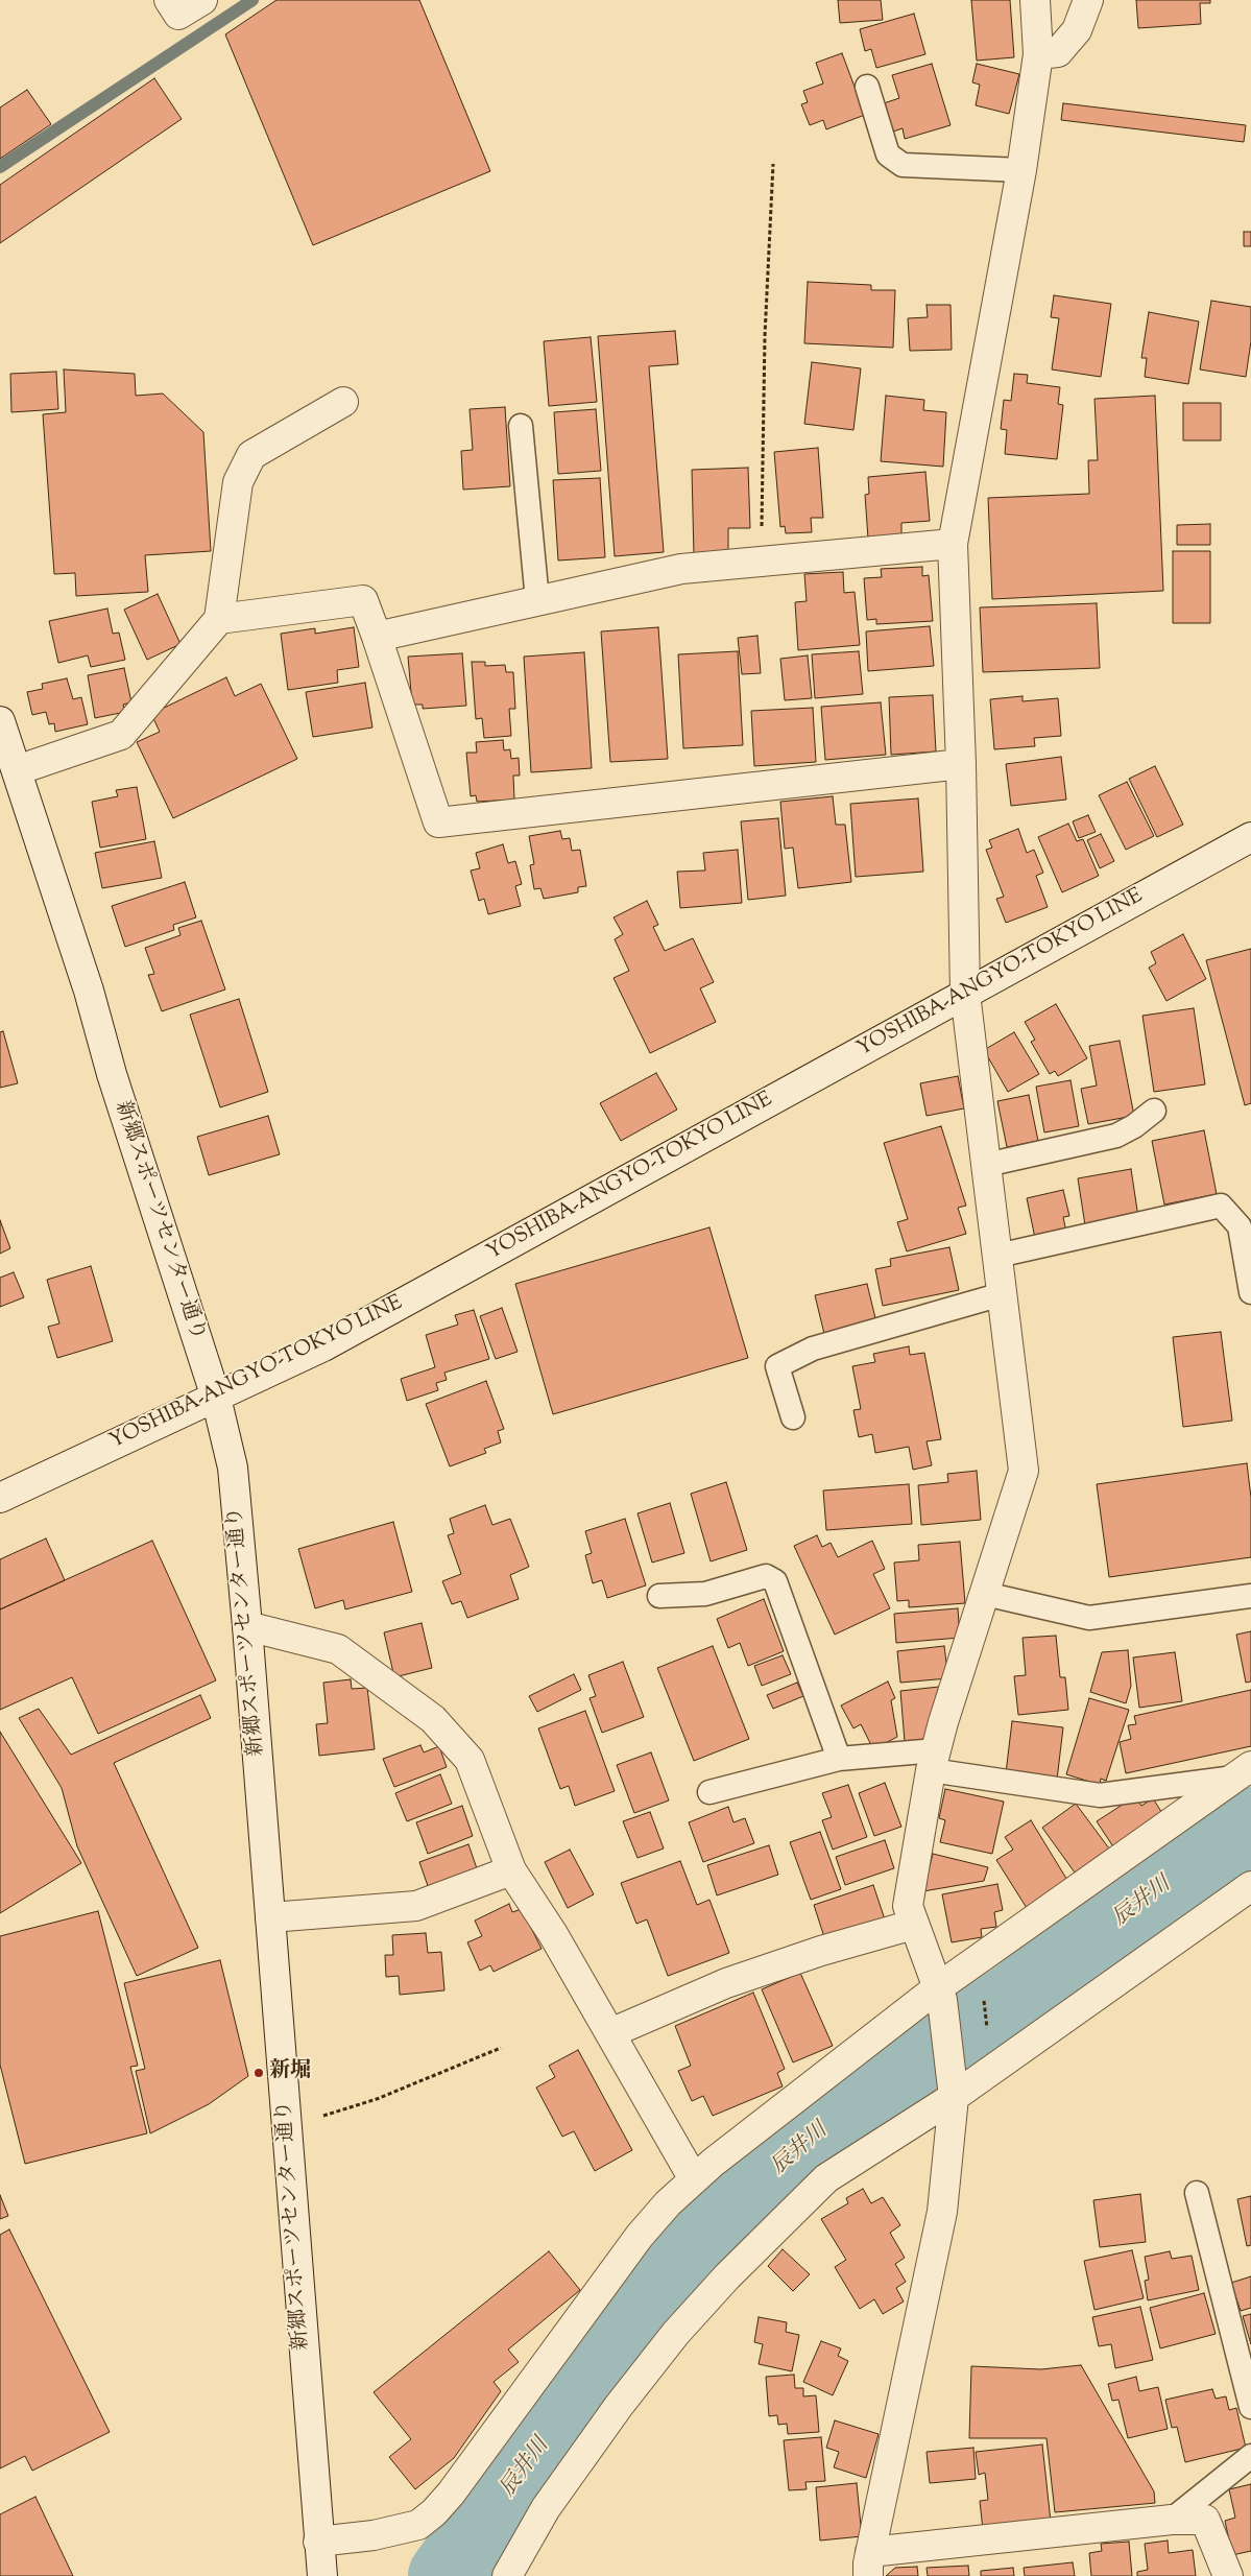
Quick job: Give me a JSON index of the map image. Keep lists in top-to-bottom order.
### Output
{
  "streets": {
    "street": ["YOSHIBA-ANGYO-TOKYO LINE", "新郷スポーツセンター通り"]
  },
  "crossings": [
    ["YOSHIBA-ANGYO-TOKYO LINE", "新郷スポーツセンター通り"]
  ],
  "water": ["辰井川"],
  "places": ["新堀"]
}
